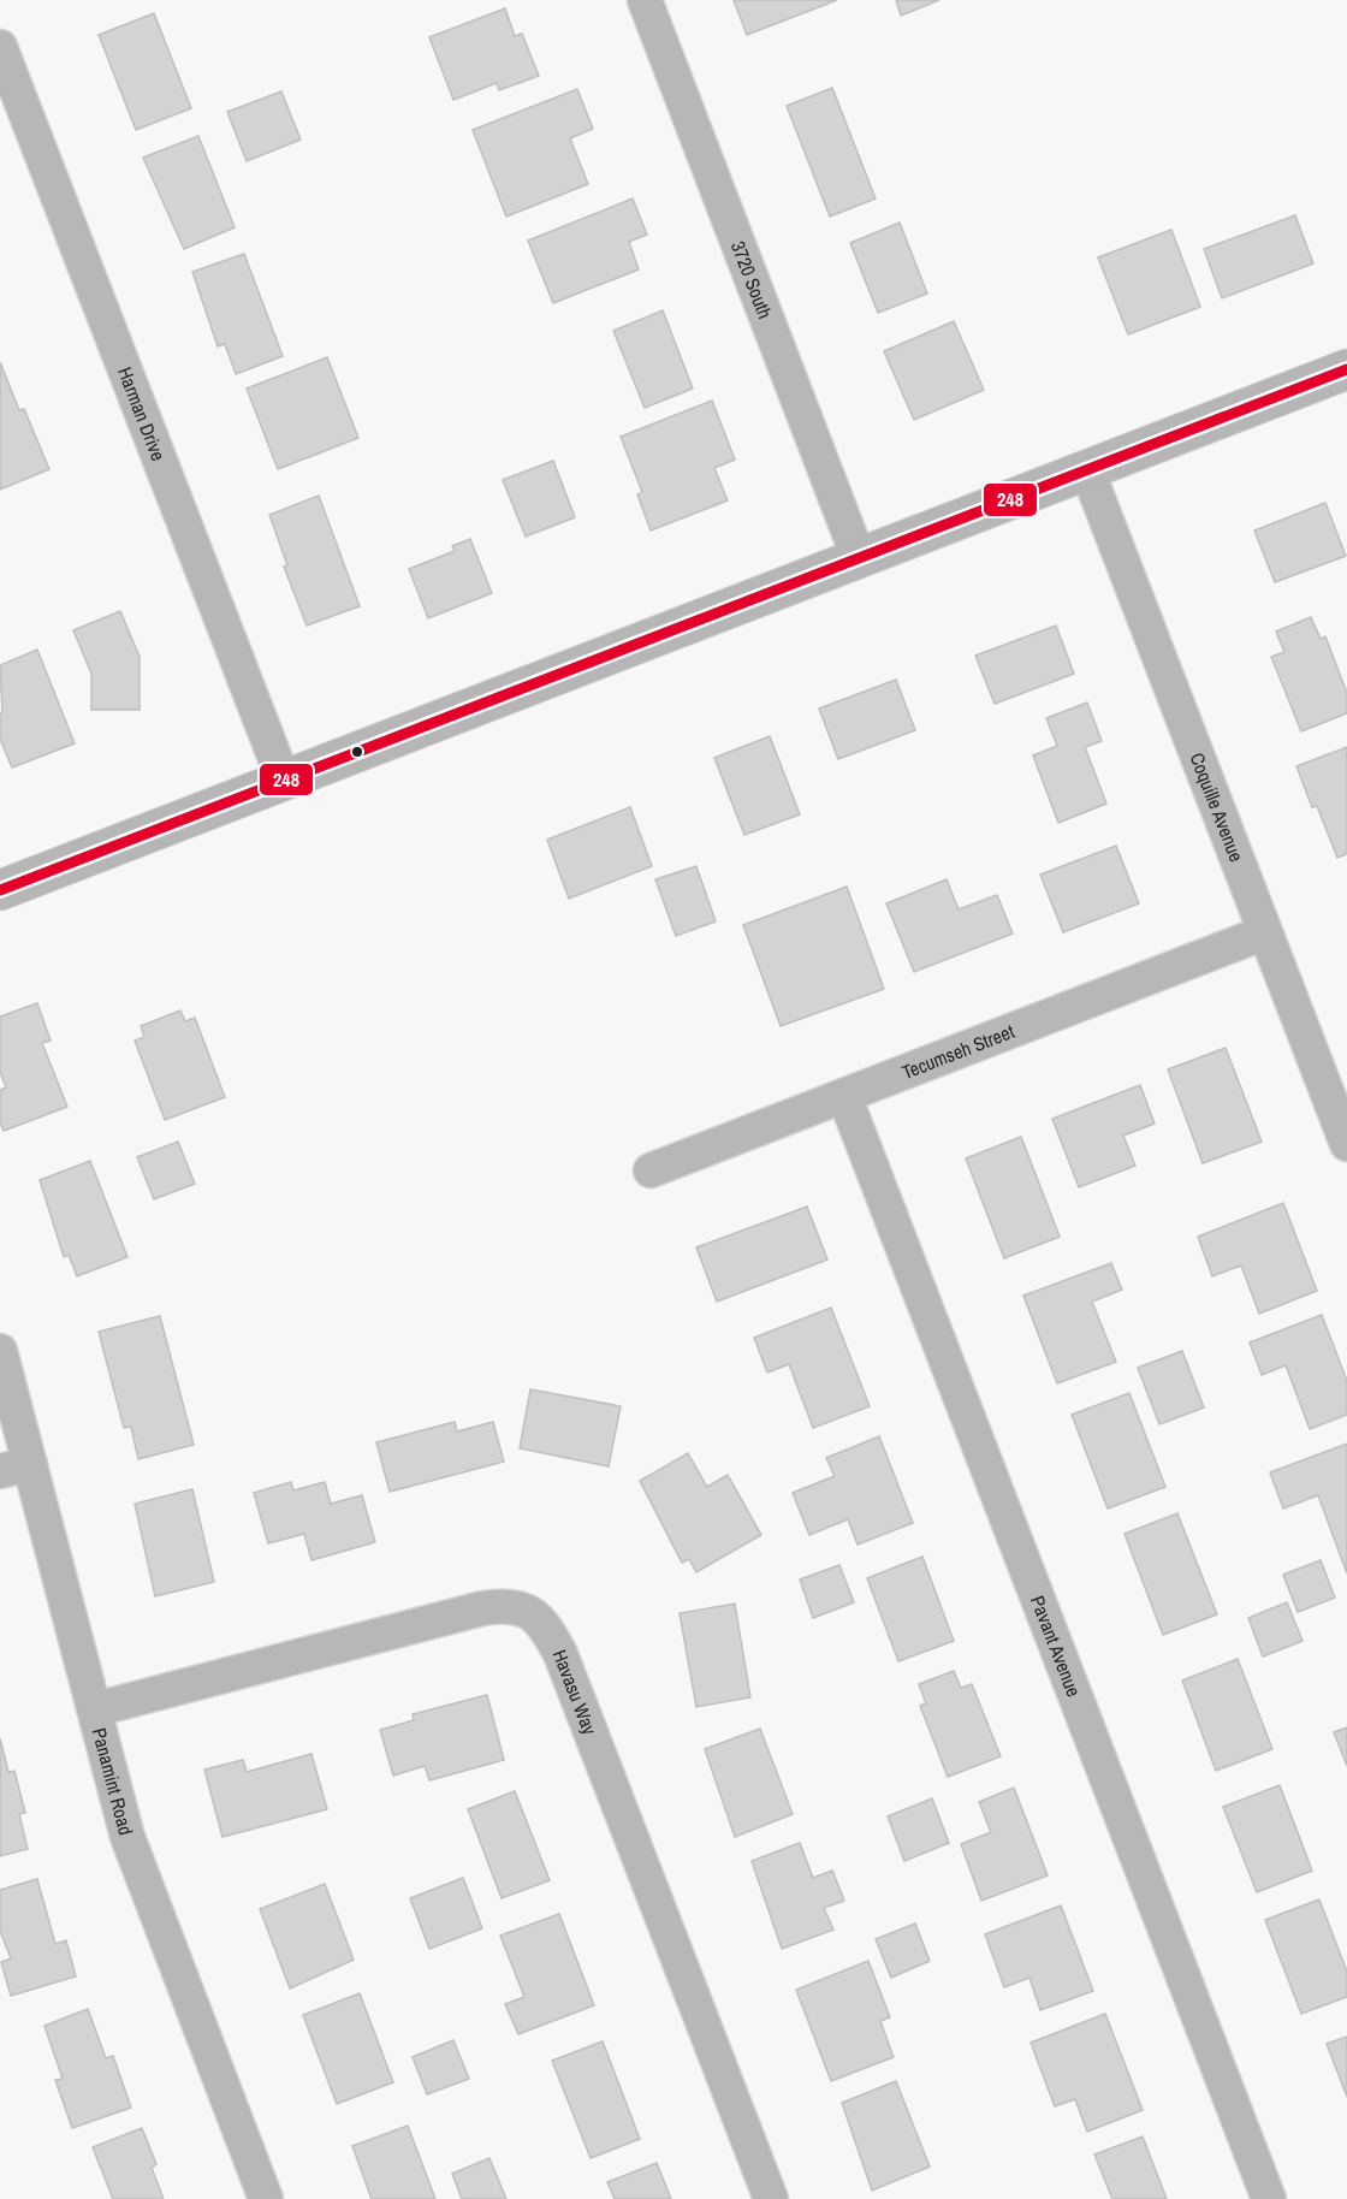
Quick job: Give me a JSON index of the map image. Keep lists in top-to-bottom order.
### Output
{
  "streets": {
    "street": [
      "3720 South",
      "Harman Drive",
      "Coquille Avenue",
      "Tecumseh Street",
      "Pavant Avenue",
      "Havasu Way",
      "Panamint Road"
    ]
  },
  "crossings": [
    ["Coquille Avenue", "Tecumseh Street"],
    ["Tecumseh Street", "Pavant Avenue"],
    ["Havasu Way", "Panamint Road"]
  ],
  "lines": ["transit line 248"]
}
